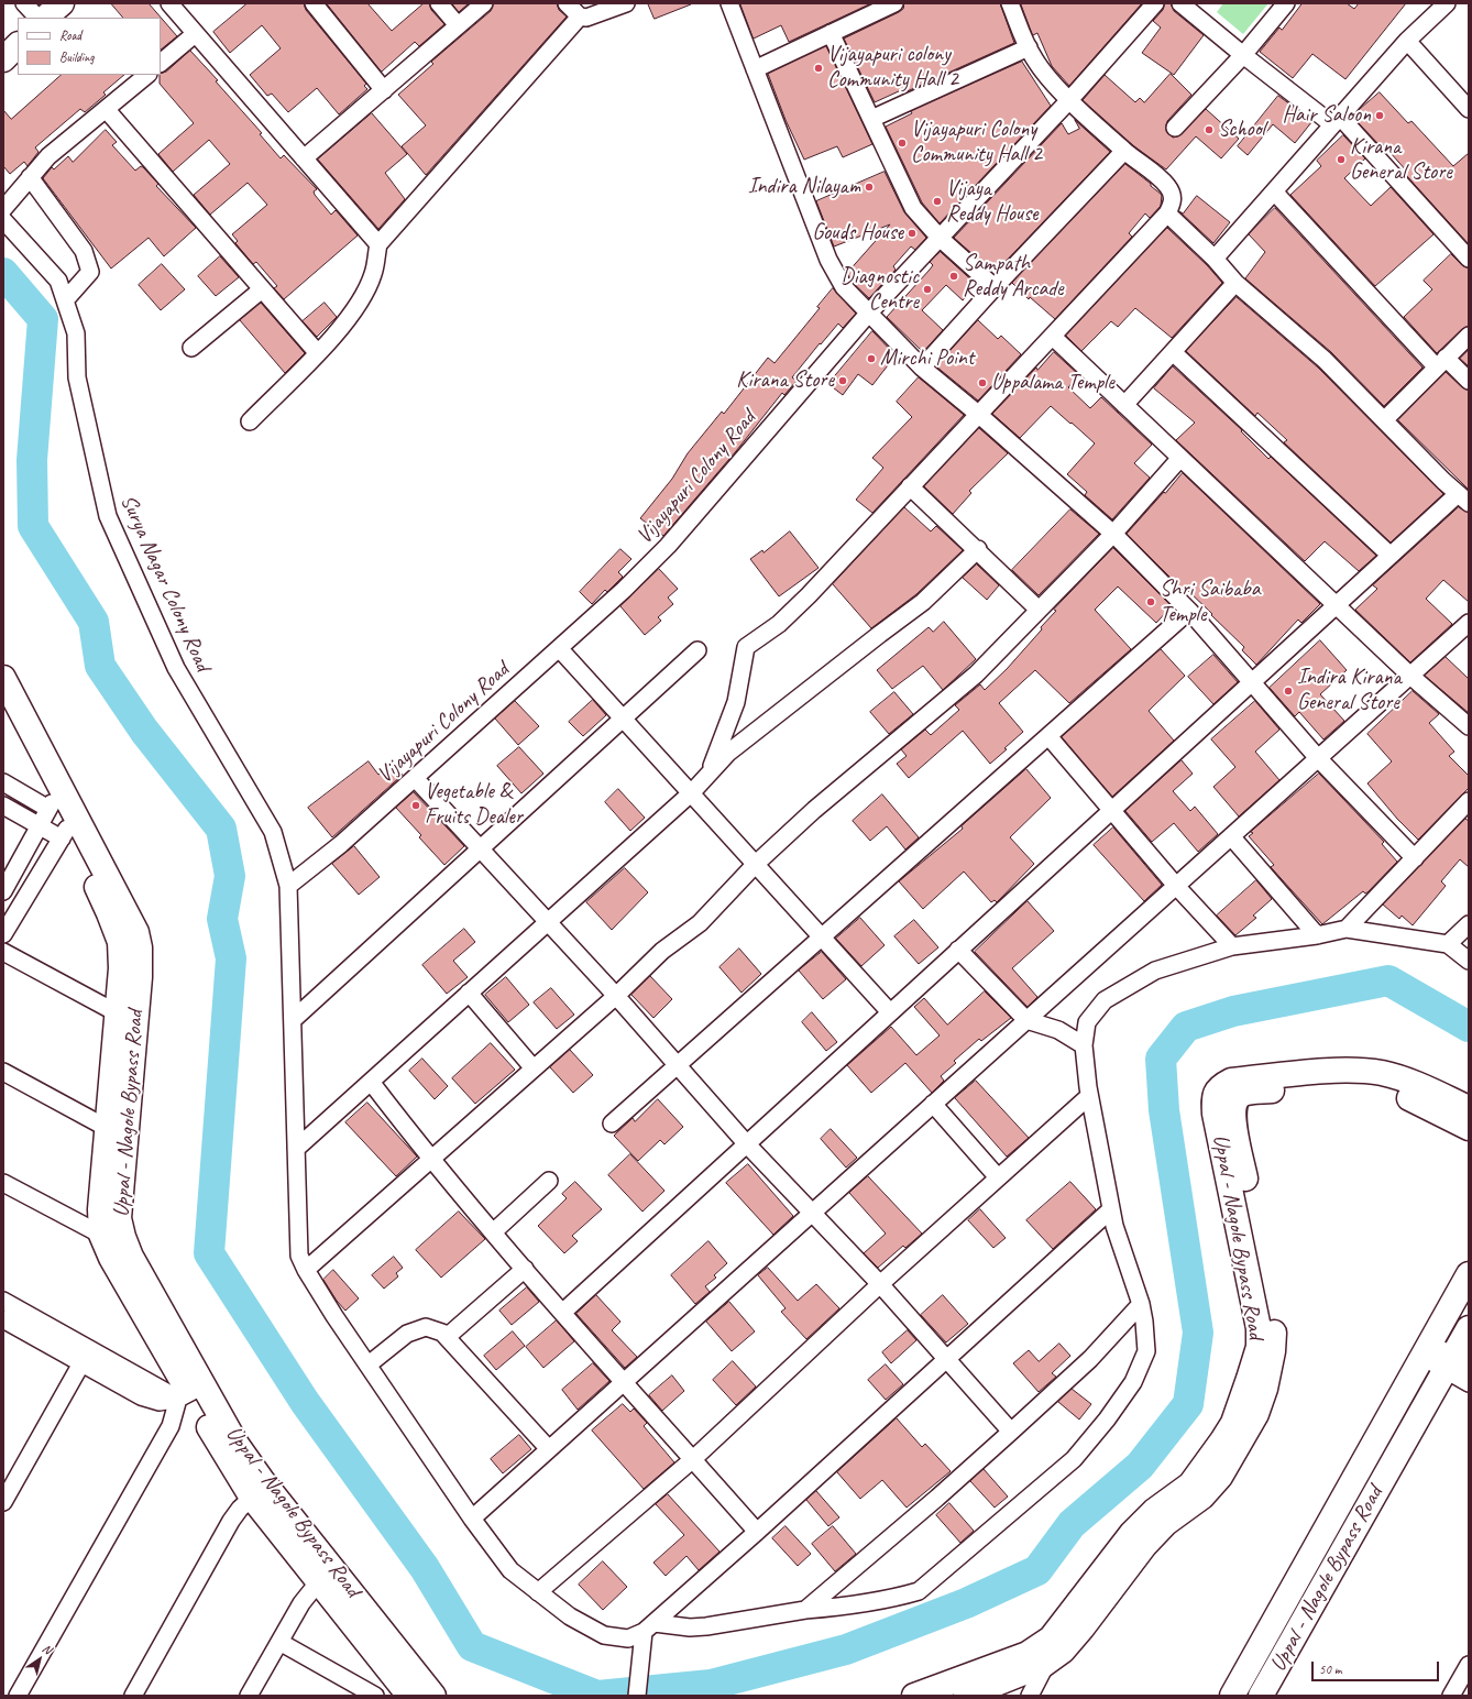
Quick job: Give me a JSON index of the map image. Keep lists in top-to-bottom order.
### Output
{
  "streets": {
    "street": ["Vijayapuri Colony Road", "Surya Nagar Colony Road", "Uppal - Nagole Bypass Road"]
  },
  "crossings": [
    ["Vijayapuri Colony Road", "Surya Nagar Colony Road"]
  ],
  "places": [
    "Vijayapuri colony Community Hall 2",
    "Hair Saloon",
    "School",
    "Vijayapuri Colony Community Hall 2",
    "Kirana General Store",
    "Indira Nilayam",
    "Vijaya Reddy House",
    "Gouds House",
    "Sampath Reddy Arcade",
    "Diagnostic Centre",
    "Mirchi Point",
    "Kirana Store",
    "Uppalama Temple",
    "Shri Saibaba Temple",
    "Indira Kirana General Store",
    "Vegetable & Fruits Dealer"
  ],
  "legend": ["Road", "Building"],
  "scale_bar": "50 m",
  "north": "top right"
}
